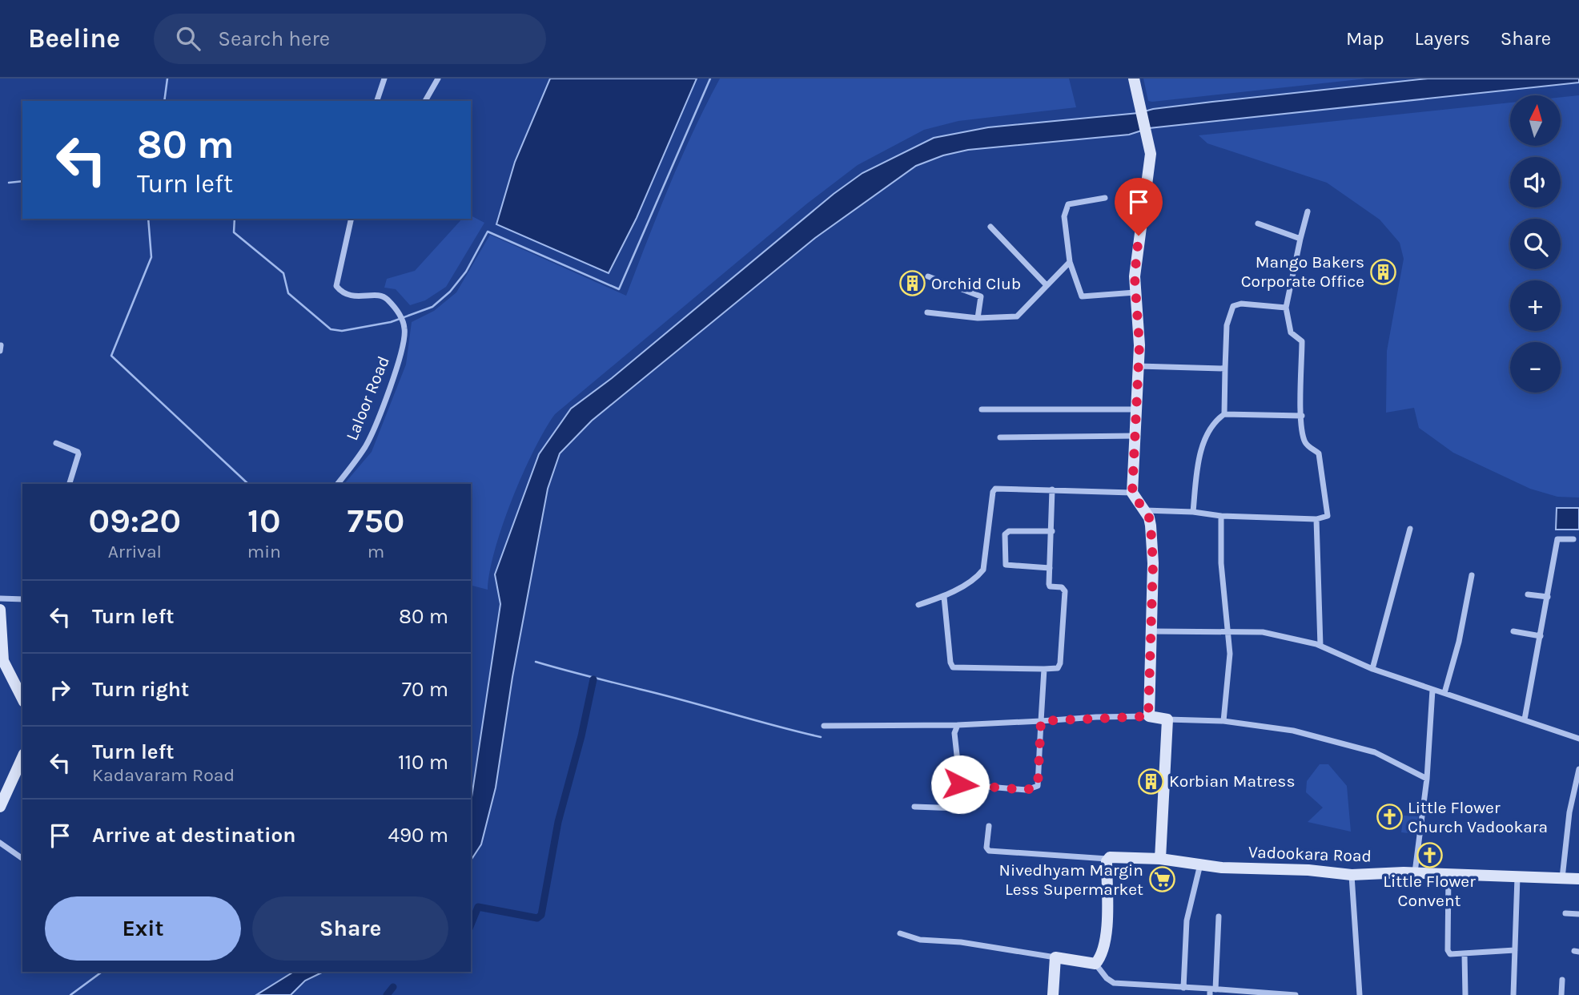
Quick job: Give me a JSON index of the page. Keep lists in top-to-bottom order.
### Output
{
  "streets": {
    "main road": ["Vadookara Road"],
    "street": ["Laloor Road"]
  },
  "places": {
    "building": ["Mango Bakers Corporate Office", "Orchid Club", "Korbian Matress"],
    "church": ["Little Flower Church Vadookara", "Little Flower Convent"],
    "supermarket": ["Nivedhyam Margin Less Supermarket"]
  },
  "north": "top",
  "page": {
    "header": "Beeline",
    "search": "Search here",
    "nav": ["Map", "Layers", "Share"],
    "map_buttons": ["+", "−"],
    "turn": ["80 m", "Turn left"],
    "eta": [
      "09:20",
      "Arrival",
      "10",
      "min",
      "750",
      "m"
    ],
    "list": [
      {
        "name": "Turn left",
        "value": "80 m"
      },
      {
        "name": "Turn right",
        "value": "70 m"
      },
      {
        "name": "Turn left",
        "note": "Kadavaram Road",
        "value": "110 m"
      },
      {
        "name": "Arrive at destination",
        "value": "490 m"
      }
    ],
    "buttons": ["Exit", "Share"]
  }
}
